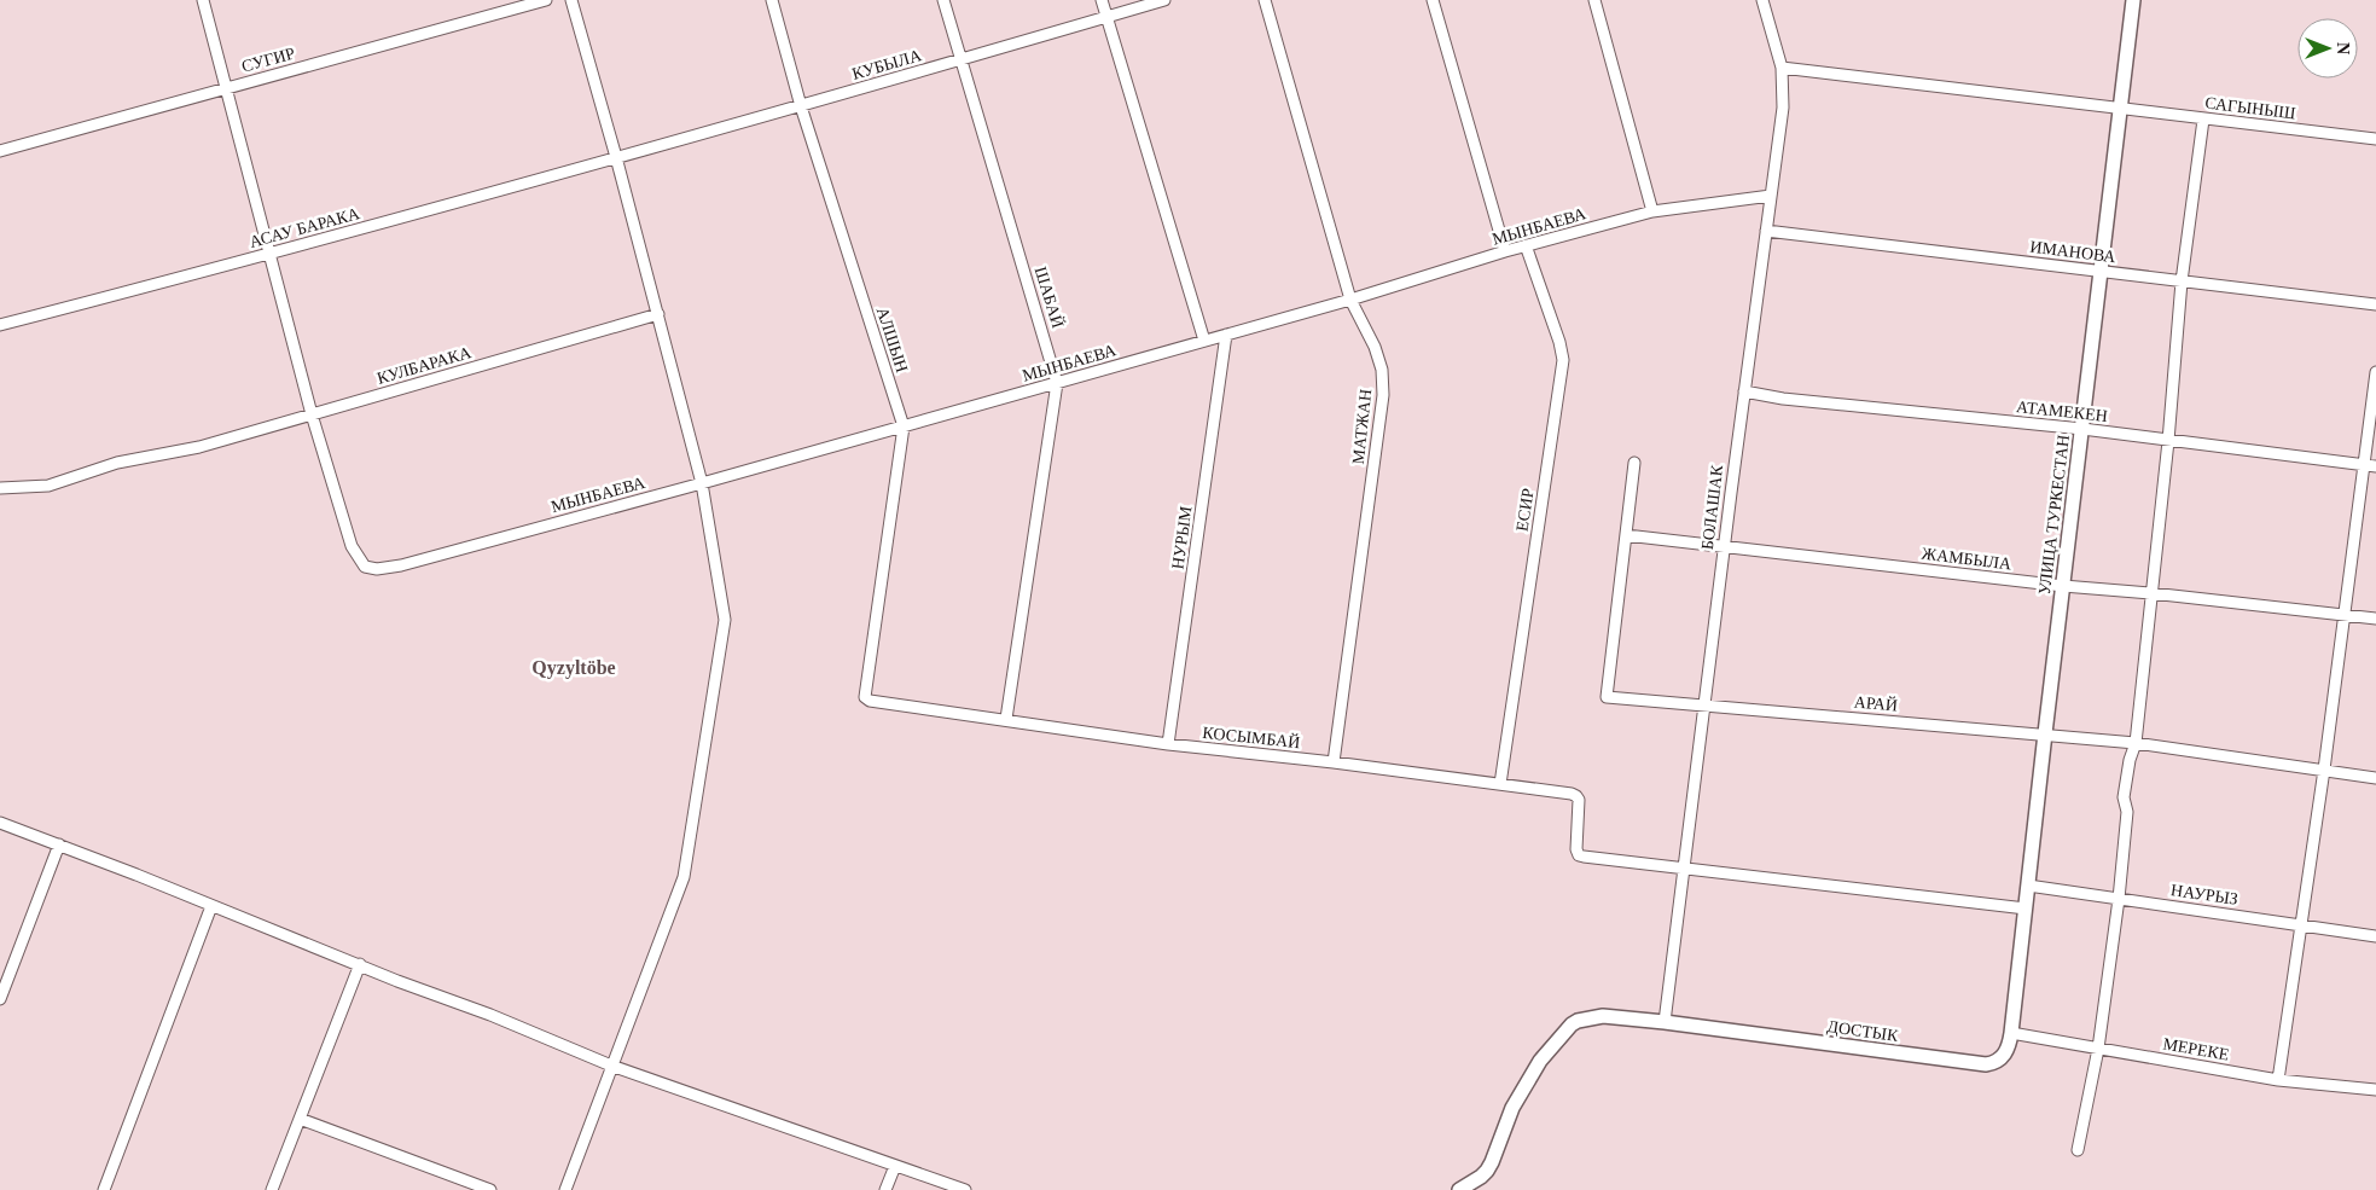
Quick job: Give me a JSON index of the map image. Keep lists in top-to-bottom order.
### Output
{
  "streets": {
    "street": [
      "СУГИР",
      "КУБЫЛА",
      "САГЫНЫШ",
      "МЫНБАЕВА",
      "АСАУ БАРАКА",
      "ИМАНОВА",
      "ШАБАЙ",
      "АЛШЫН",
      "КУЛБАРАКА",
      "АТАМЕКЕН",
      "МАТЖАН",
      "БОЛАШАК",
      "ЕСИР",
      "УЛИЦА ТУРКЕСТАН",
      "НУРЫМ",
      "ЖАМБЫЛА",
      "АРАЙ",
      "КОСЫМБАЙ",
      "НАУРЫЗ",
      "ДОСТЫК",
      "МЕРЕКЕ"
    ]
  },
  "crossings": [
    ["КУБЫЛА", "АСАУ БАРАКА"],
    ["КУБЫЛА", "ШАБАЙ"],
    ["КУБЫЛА", "АЛШЫН"],
    ["САГЫНЫШ", "БОЛАШАК"],
    ["САГЫНЫШ", "УЛИЦА ТУРКЕСТАН"],
    ["МЫНБАЕВА", "ШАБАЙ"],
    ["МЫНБАЕВА", "АЛШЫН"],
    ["МЫНБАЕВА", "КУЛБАРАКА"],
    ["МЫНБАЕВА", "МАТЖАН"],
    ["МЫНБАЕВА", "БОЛАШАК"],
    ["МЫНБАЕВА", "ЕСИР"],
    ["МЫНБАЕВА", "НУРЫМ"],
    ["ИМАНОВА", "БОЛАШАК"],
    ["ИМАНОВА", "УЛИЦА ТУРКЕСТАН"],
    ["ШАБАЙ", "КОСЫМБАЙ"],
    ["АЛШЫН", "КОСЫМБАЙ"],
    ["АТАМЕКЕН", "БОЛАШАК"],
    ["АТАМЕКЕН", "УЛИЦА ТУРКЕСТАН"],
    ["МАТЖАН", "КОСЫМБАЙ"],
    ["БОЛАШАК", "ЖАМБЫЛА"],
    ["БОЛАШАК", "АРАЙ"],
    ["БОЛАШАК", "КОСЫМБАЙ"],
    ["БОЛАШАК", "ДОСТЫК"],
    ["ЕСИР", "КОСЫМБАЙ"],
    ["УЛИЦА ТУРКЕСТАН", "ЖАМБЫЛА"],
    ["УЛИЦА ТУРКЕСТАН", "АРАЙ"],
    ["УЛИЦА ТУРКЕСТАН", "НАУРЫЗ"],
    ["УЛИЦА ТУРКЕСТАН", "ДОСТЫК"],
    ["УЛИЦА ТУРКЕСТАН", "МЕРЕКЕ"],
    ["НУРЫМ", "КОСЫМБАЙ"],
    ["ЖАМБЫЛА", "АРАЙ"],
    ["ДОСТЫК", "МЕРЕКЕ"]
  ],
  "districts": ["Qyzyltöbe"],
  "north": "right"
}
